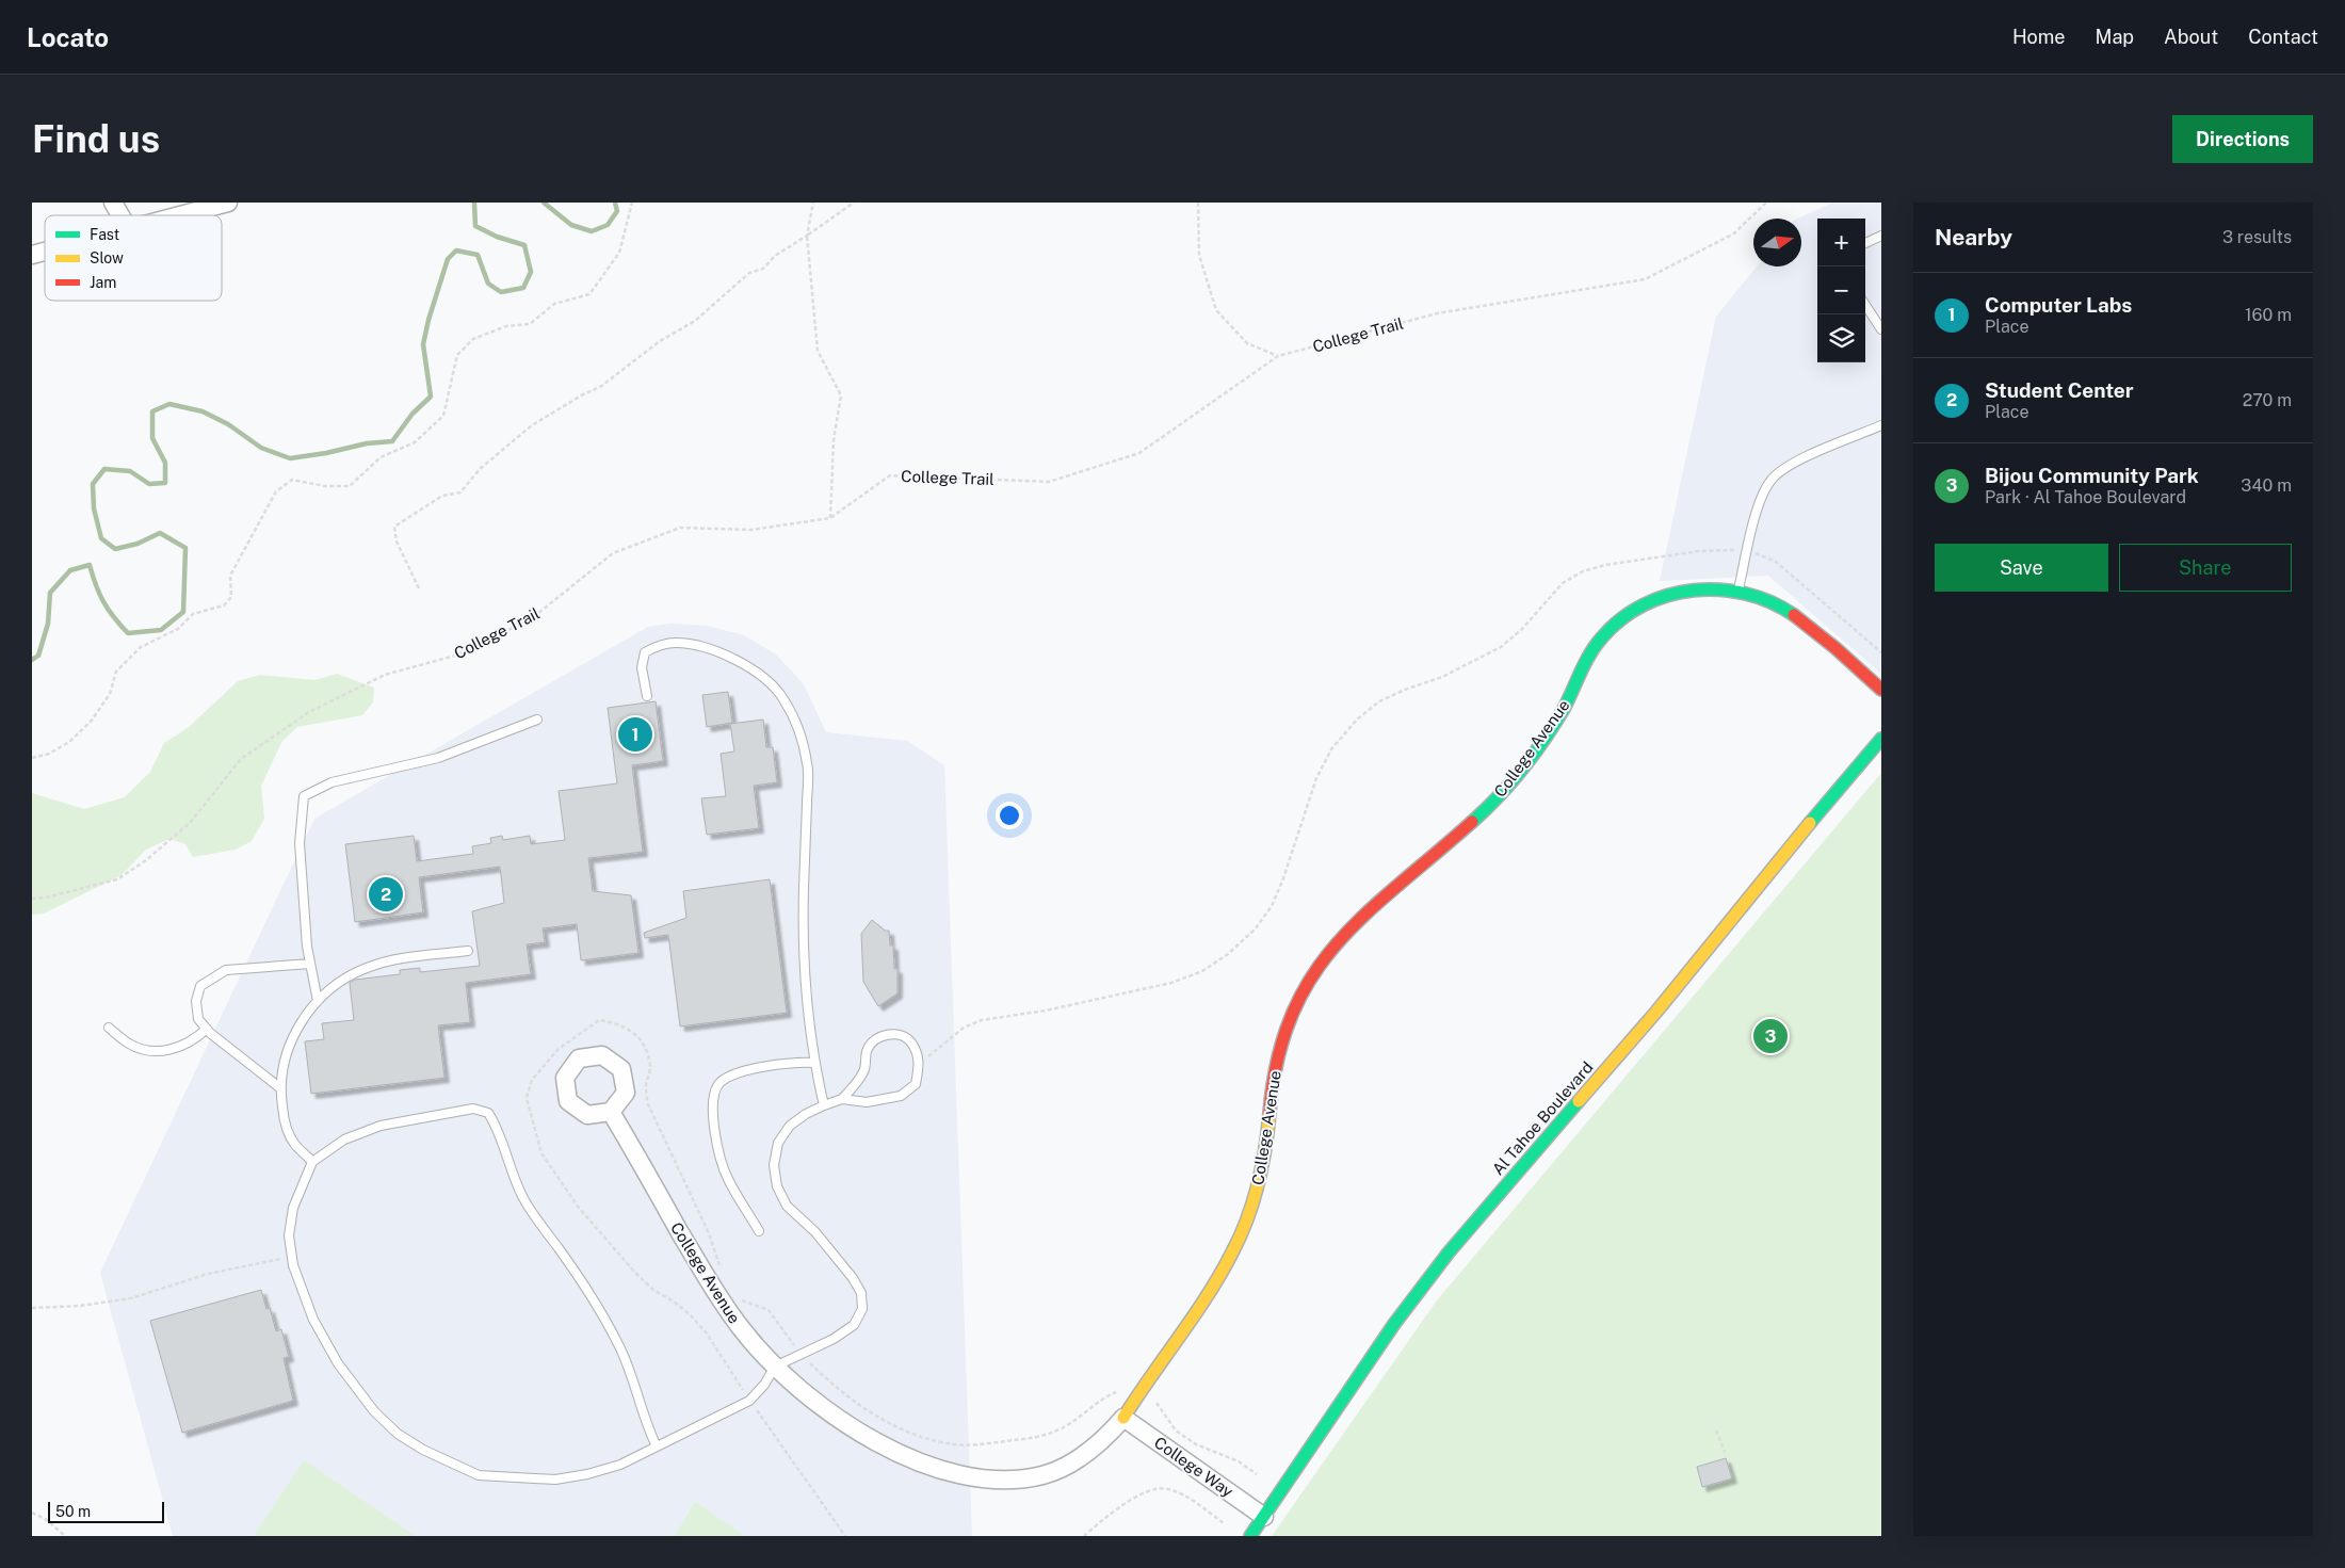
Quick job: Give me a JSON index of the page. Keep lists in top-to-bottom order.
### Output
{
  "streets": {
    "street": ["College Avenue", "Al Tahoe Boulevard", "College Way"],
    "path": ["College Trail"]
  },
  "crossings": [
    ["College Avenue", "College Way"],
    ["Al Tahoe Boulevard", "College Way"]
  ],
  "legend": ["Fast", "Slow", "Jam"],
  "scale_bar": "50 m",
  "north": "right",
  "page": {
    "header": "Locato",
    "nav": [
      "Home",
      "Map",
      "About",
      "Contact"
    ],
    "buttons": [
      "Directions",
      ["Save", "Share"]
    ],
    "title": "Find us",
    "heading": ["Nearby", "3 results"],
    "map_buttons": ["+", "−"],
    "list": [
      {
        "mark": "1",
        "name": "Computer Labs",
        "note": "Place",
        "value": "160 m"
      },
      {
        "mark": "2",
        "name": "Student Center",
        "note": "Place",
        "value": "270 m"
      },
      {
        "mark": "3",
        "name": "Bijou Community Park",
        "note": "Park · Al Tahoe Boulevard",
        "value": "340 m"
      }
    ],
    "pins": ["1", "2", "3"],
    "scale": "50 m"
  }
}
